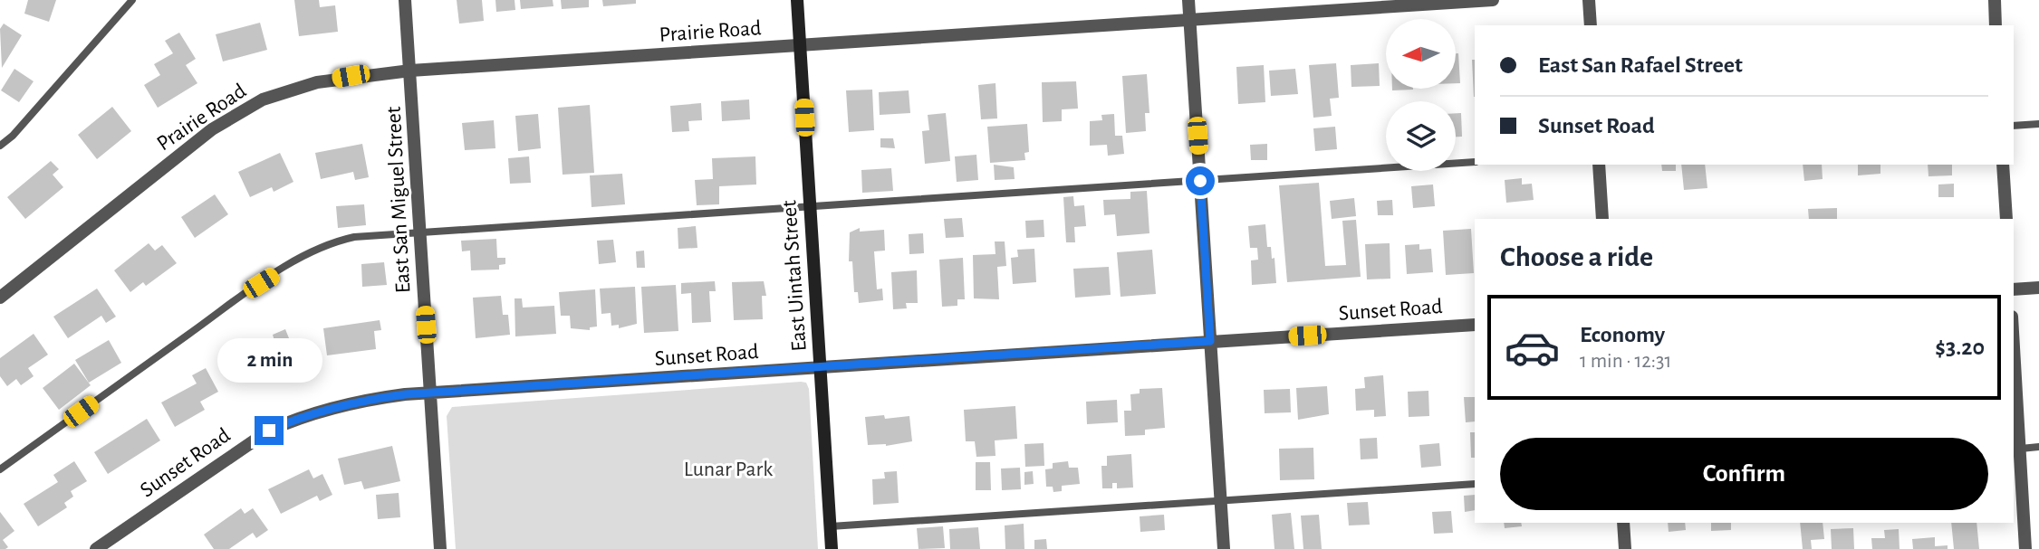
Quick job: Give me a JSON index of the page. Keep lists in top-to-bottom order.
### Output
{
  "streets": {
    "main road": ["East Uintah Street"],
    "street": ["Prairie Road", "East San Miguel Street", "Sunset Road"]
  },
  "crossings": [
    ["Prairie Road", "East San Miguel Street"],
    ["Prairie Road", "East Uintah Street"],
    ["East San Miguel Street", "Sunset Road"],
    ["East Uintah Street", "Sunset Road"]
  ],
  "parks": ["Lunar Park"],
  "north": "left",
  "page": {
    "banner": ["East San Rafael Street", "Sunset Road"],
    "heading": "Choose a ride",
    "list": [
      {
        "name": "Economy",
        "note": "1 min · 12:31",
        "value": "$3.20"
      }
    ],
    "bubble": "2 min",
    "buttons": "Confirm"
  }
}
